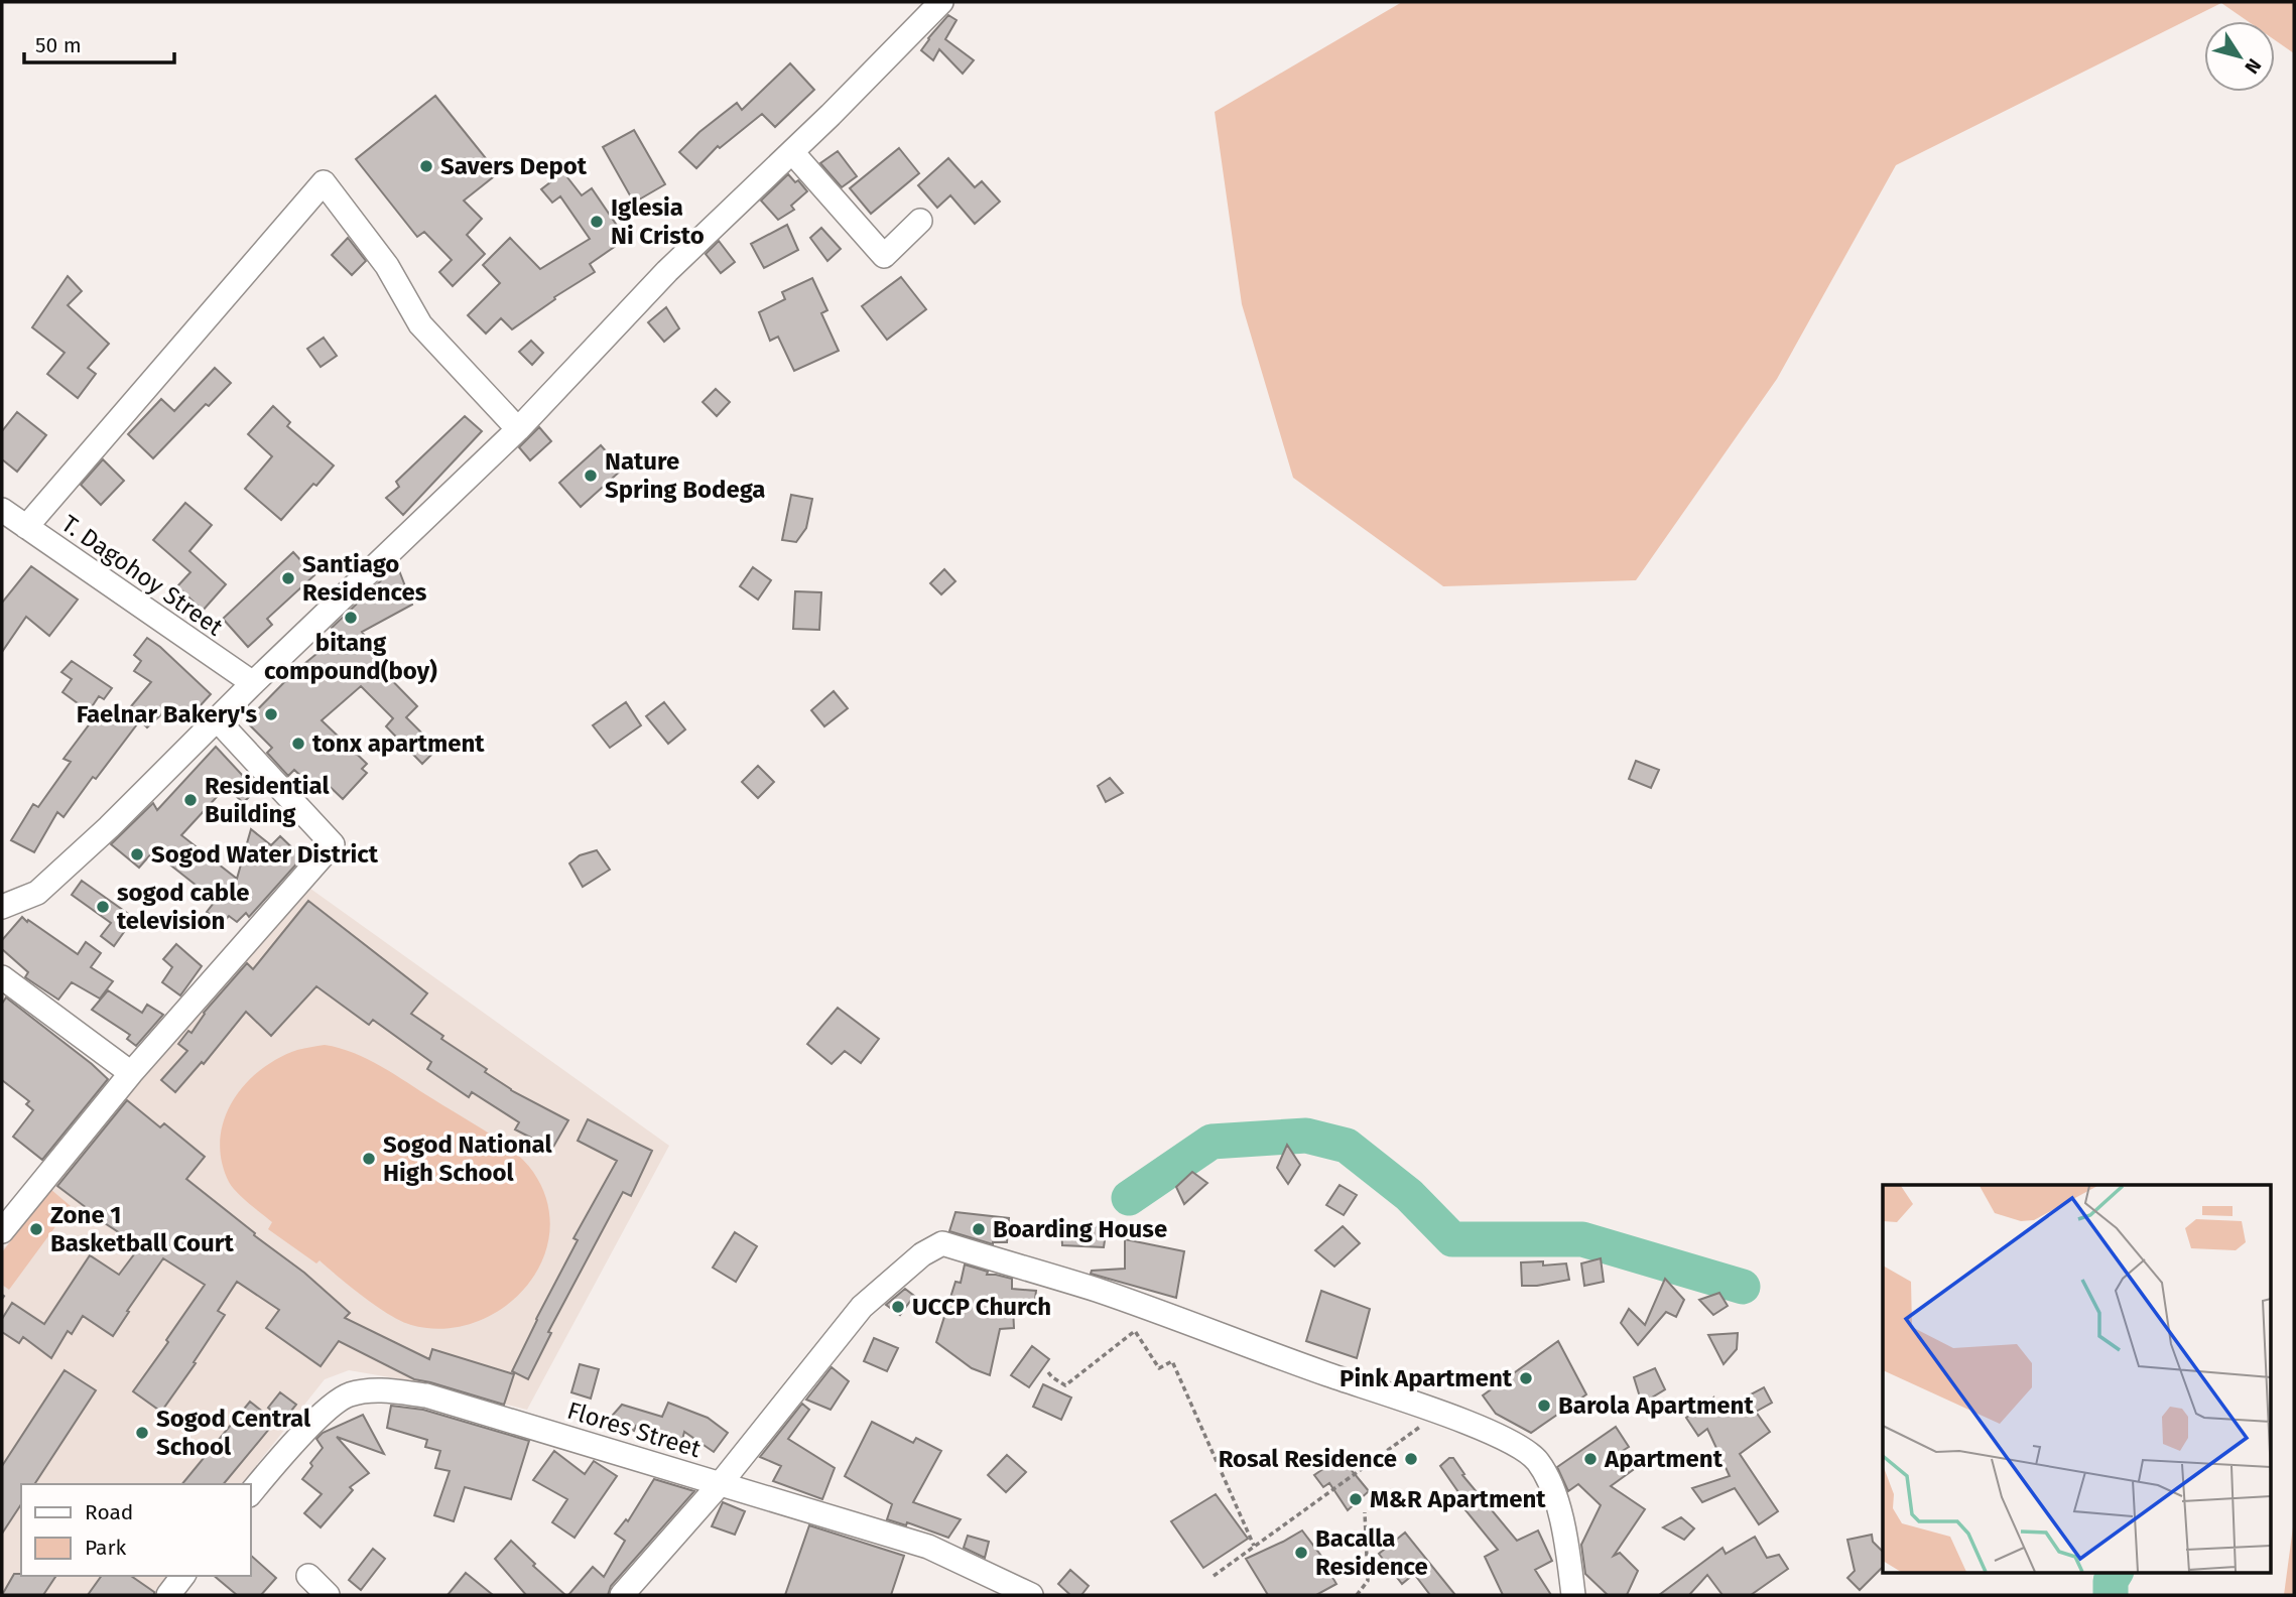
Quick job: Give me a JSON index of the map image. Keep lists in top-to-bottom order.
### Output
{
  "streets": {
    "street": ["T. Dagohoy Street", "Flores Street"]
  },
  "places": [
    "Savers Depot",
    "Iglesia Ni Cristo",
    "Nature Spring Bodega",
    "Santiago Residences",
    "bitang compound(boy)",
    "Faelnar Bakery's",
    "tonx apartment",
    "Residential Building",
    "Sogod Water District",
    "sogod cable television",
    "Sogod National High School",
    "Zone 1 Basketball Court",
    "Boarding House",
    "UCCP Church",
    "Pink Apartment",
    "Barola Apartment",
    "Sogod Central School",
    "Rosal Residence",
    "Apartment",
    "M&R Apartment",
    "Bacalla Residence"
  ],
  "legend": ["Road", "Park"],
  "scale_bar": "50 m",
  "north": "bottom right"
}
